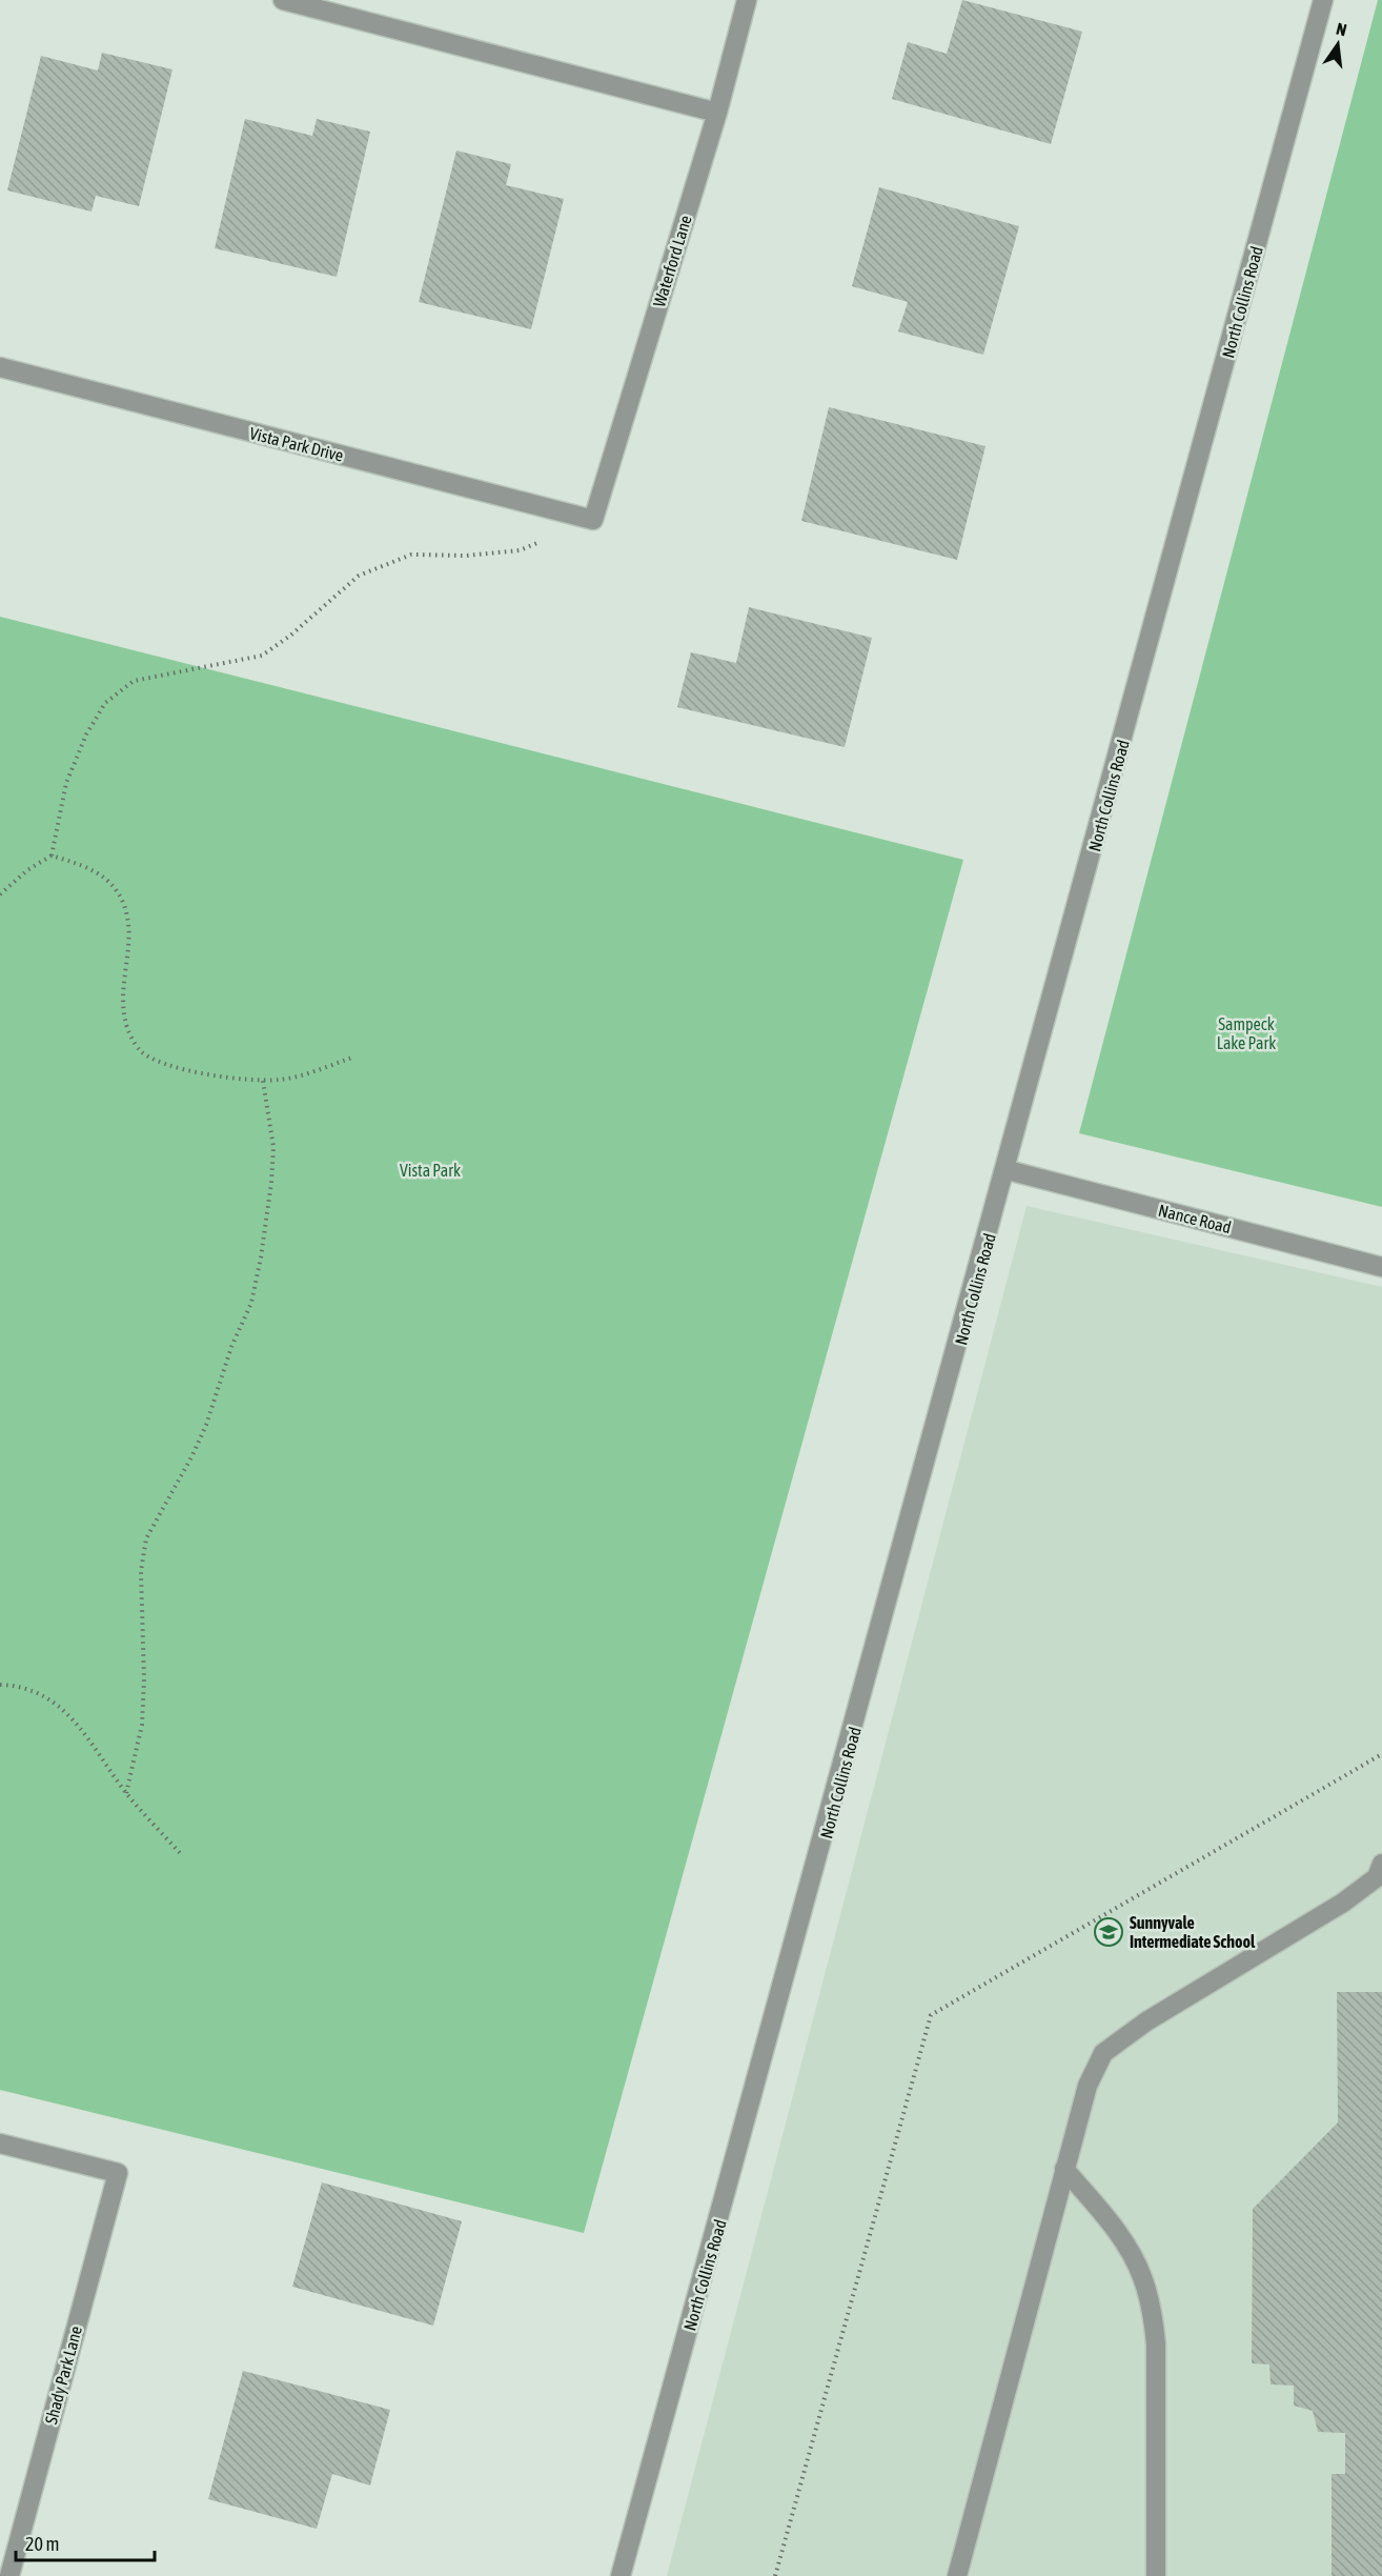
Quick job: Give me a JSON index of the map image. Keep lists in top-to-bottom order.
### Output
{
  "streets": {
    "street": [
      "Waterford Lane",
      "North Collins Road",
      "Vista Park Drive",
      "Nance Road",
      "Shady Park Lane"
    ]
  },
  "crossings": [
    ["Waterford Lane", "Vista Park Drive"],
    ["North Collins Road", "Nance Road"]
  ],
  "parks": ["Sampeck Lake Park", "Vista Park"],
  "places": {
    "school or university": ["Sunnyvale Intermediate School"]
  },
  "scale_bar": "20 m",
  "north": "top"
}
